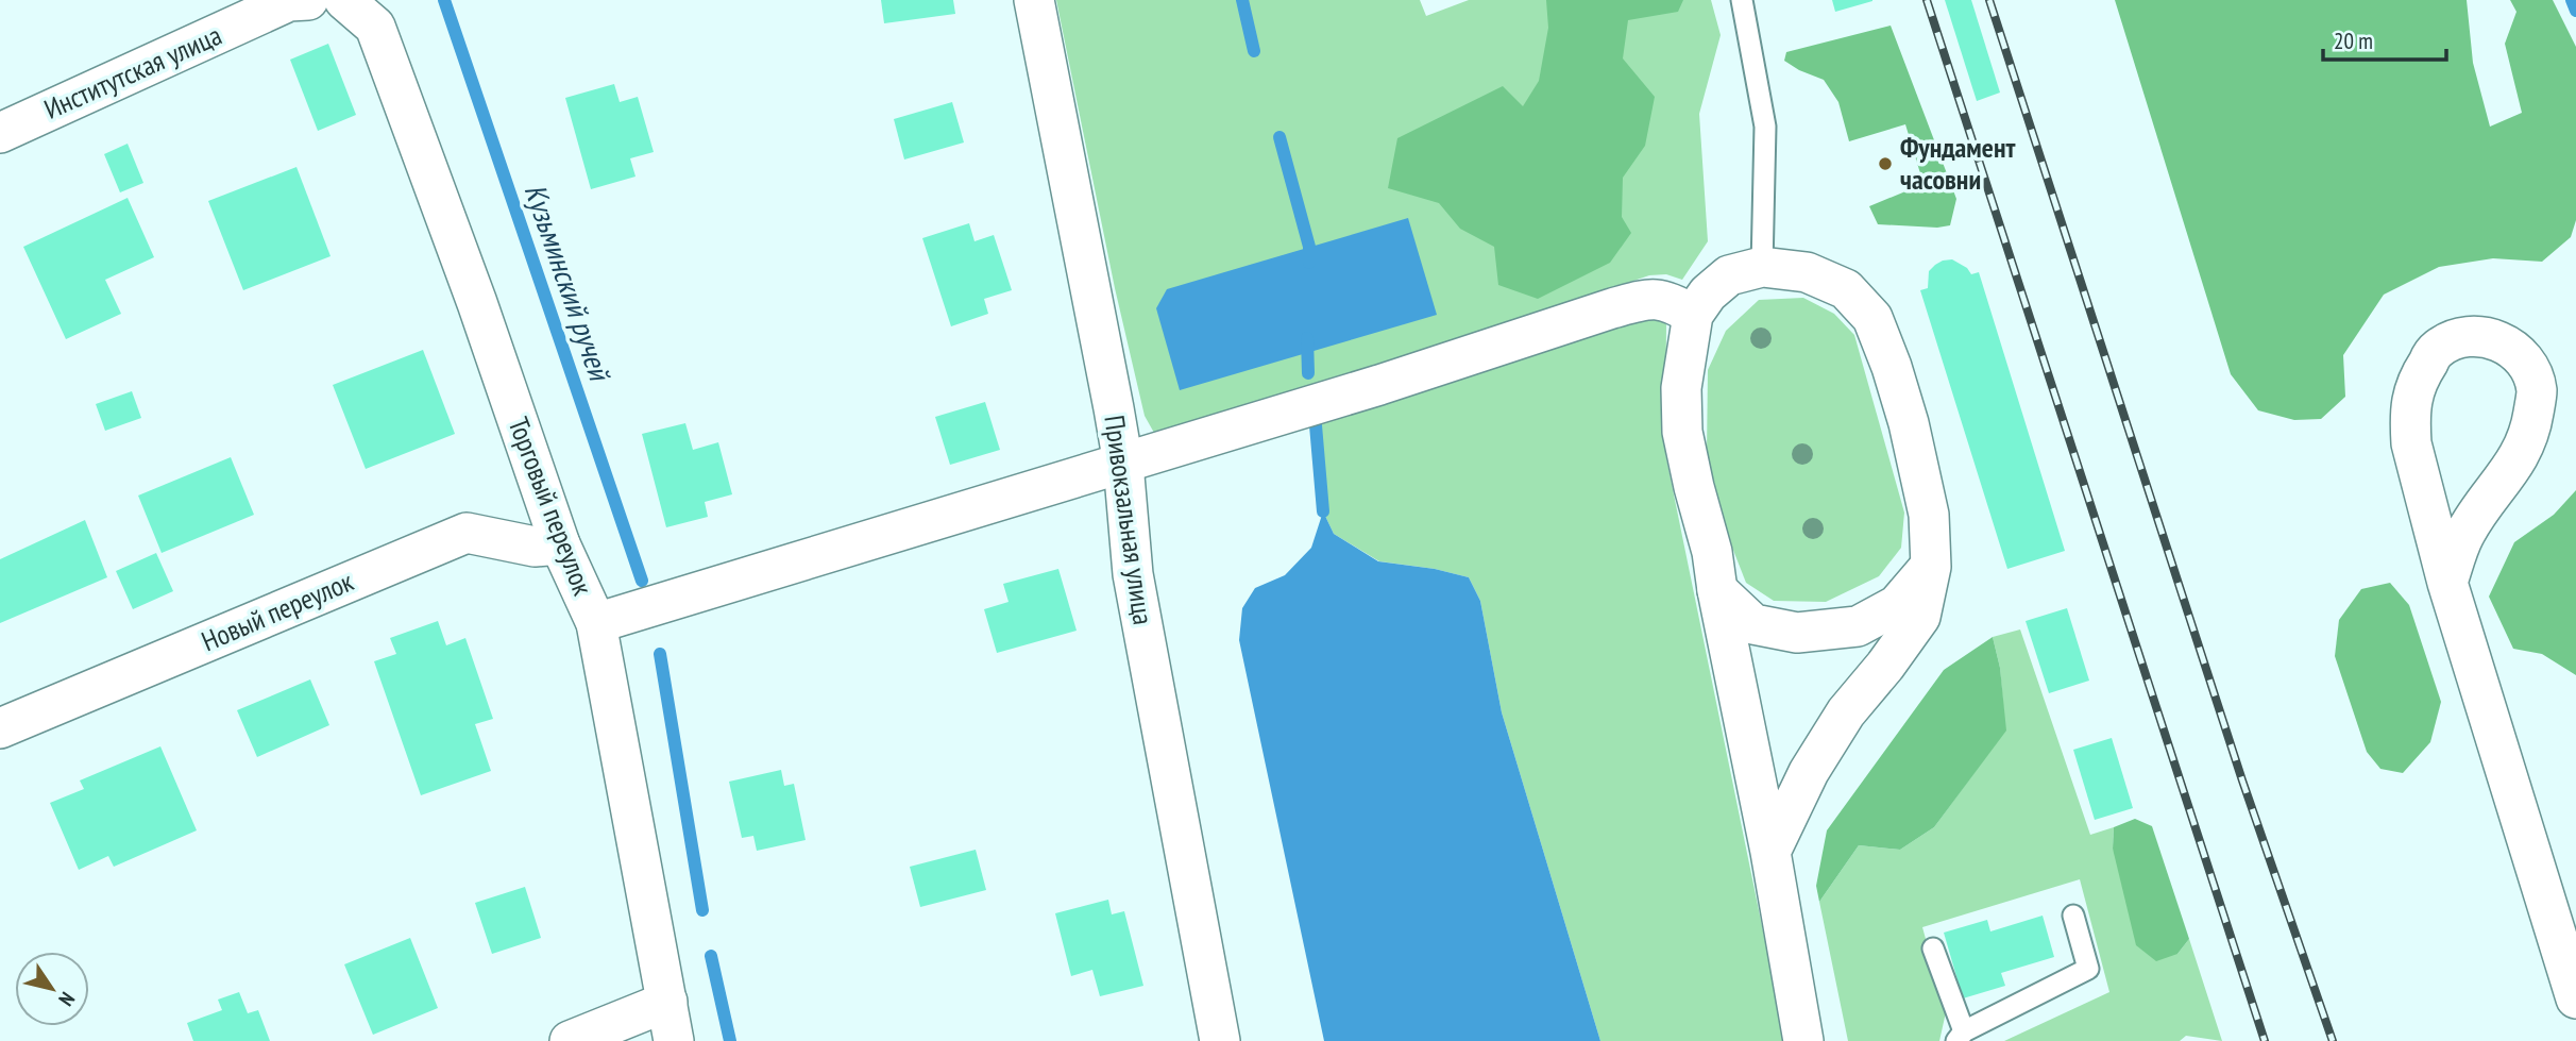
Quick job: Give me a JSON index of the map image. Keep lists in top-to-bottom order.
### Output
{
  "streets": {
    "street": [
      "Институтская улица",
      "Торговый переулок",
      "Привокзальная улица",
      "Новый переулок"
    ]
  },
  "crossings": [
    ["Торговый переулок", "Новый переулок"]
  ],
  "water": ["Кузьминский ручей"],
  "places": ["Фундамент часовни"],
  "scale_bar": "20 m",
  "north": "bottom right"
}
